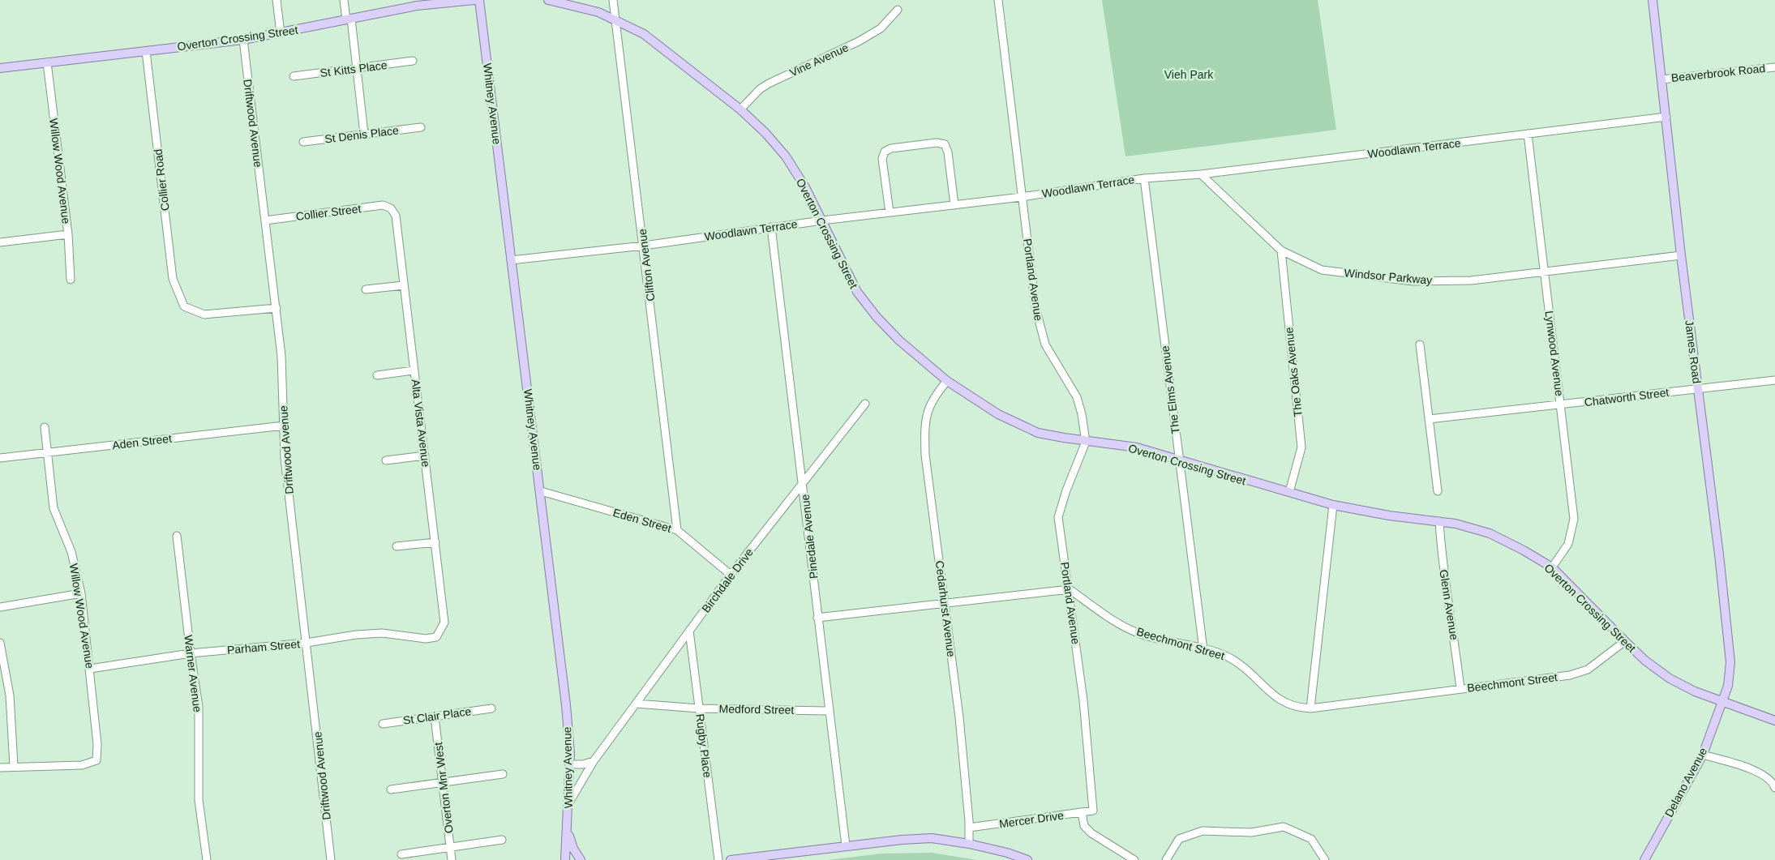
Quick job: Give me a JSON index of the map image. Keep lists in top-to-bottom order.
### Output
{
  "streets": {
    "main road": [
      "Overton Crossing Street",
      "Whitney Avenue",
      "James Road",
      "Delano Avenue"
    ],
    "street": [
      "Vine Avenue",
      "St Kitts Place",
      "Beaverbrook Road",
      "Driftwood Avenue",
      "St Denis Place",
      "Woodlawn Terrace",
      "Willow Wood Avenue",
      "Collier Road",
      "Collier Street",
      "Clifton Avenue",
      "Windsor Parkway",
      "Portland Avenue",
      "Lynwood Avenue",
      "The Oaks Avenue",
      "The Elms Avenue",
      "Chatworth Street",
      "Alta Vista Avenue",
      "Aden Street",
      "Eden Street",
      "Pinedale Avenue",
      "Birchdale Drive",
      "Glenn Avenue",
      "Cedarhurst Avenue",
      "Beechmont Street",
      "Parham Street",
      "Warner Avenue",
      "Medford Street",
      "St Clair Place",
      "Rugby Place",
      "Overton Mnr West",
      "Mercer Drive"
    ]
  },
  "crossings": [
    ["Overton Crossing Street", "Vine Avenue"],
    ["Overton Crossing Street", "Driftwood Avenue"],
    ["Overton Crossing Street", "Woodlawn Terrace"],
    ["Overton Crossing Street", "Willow Wood Avenue"],
    ["Overton Crossing Street", "Collier Road"],
    ["Overton Crossing Street", "Clifton Avenue"],
    ["Overton Crossing Street", "Portland Avenue"],
    ["Overton Crossing Street", "James Road"],
    ["Overton Crossing Street", "Lynwood Avenue"],
    ["Overton Crossing Street", "The Oaks Avenue"],
    ["Overton Crossing Street", "The Elms Avenue"],
    ["Overton Crossing Street", "Glenn Avenue"],
    ["Overton Crossing Street", "Cedarhurst Avenue"],
    ["Overton Crossing Street", "Beechmont Street"],
    ["Overton Crossing Street", "Delano Avenue"],
    ["Beaverbrook Road", "James Road"],
    ["Whitney Avenue", "Woodlawn Terrace"],
    ["Whitney Avenue", "Eden Street"],
    ["Whitney Avenue", "Birchdale Drive"],
    ["Driftwood Avenue", "Collier Road"],
    ["Driftwood Avenue", "Collier Street"],
    ["Driftwood Avenue", "Aden Street"],
    ["Driftwood Avenue", "Parham Street"],
    ["Woodlawn Terrace", "Clifton Avenue"],
    ["Woodlawn Terrace", "Windsor Parkway"],
    ["Woodlawn Terrace", "Portland Avenue"],
    ["Woodlawn Terrace", "James Road"],
    ["Woodlawn Terrace", "Lynwood Avenue"],
    ["Woodlawn Terrace", "The Elms Avenue"],
    ["Woodlawn Terrace", "Pinedale Avenue"],
    ["Willow Wood Avenue", "Aden Street"],
    ["Willow Wood Avenue", "Parham Street"],
    ["Collier Street", "Alta Vista Avenue"],
    ["Clifton Avenue", "Eden Street"],
    ["Windsor Parkway", "James Road"],
    ["Windsor Parkway", "Lynwood Avenue"],
    ["Windsor Parkway", "The Oaks Avenue"],
    ["Portland Avenue", "Beechmont Street"],
    ["Portland Avenue", "Mercer Drive"],
    ["James Road", "Chatworth Street"],
    ["James Road", "Delano Avenue"],
    ["Lynwood Avenue", "Chatworth Street"],
    ["The Elms Avenue", "Beechmont Street"],
    ["Alta Vista Avenue", "Parham Street"],
    ["Eden Street", "Birchdale Drive"],
    ["Pinedale Avenue", "Birchdale Drive"],
    ["Pinedale Avenue", "Medford Street"],
    ["Birchdale Drive", "Medford Street"],
    ["Birchdale Drive", "Rugby Place"],
    ["Glenn Avenue", "Beechmont Street"],
    ["Cedarhurst Avenue", "Mercer Drive"],
    ["Parham Street", "Warner Avenue"],
    ["Medford Street", "Rugby Place"],
    ["St Clair Place", "Overton Mnr West"]
  ],
  "parks": ["Vieh Park"]
}
